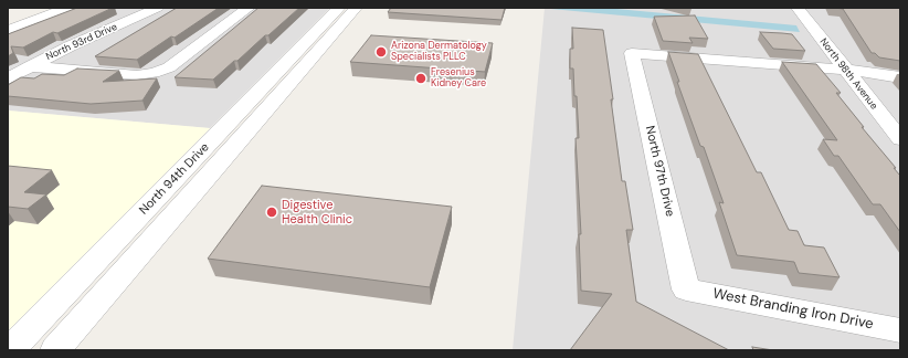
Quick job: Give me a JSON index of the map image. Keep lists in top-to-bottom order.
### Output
{
  "streets": {
    "street": [
      "North 93rd Drive",
      "North 98th Avenue",
      "North 97th Drive",
      "North 94th Drive",
      "West Branding Iron Drive"
    ]
  },
  "crossings": [
    ["North 98th Avenue", "North 97th Drive"],
    ["North 97th Drive", "West Branding Iron Drive"]
  ],
  "places": ["Arizona Dermatology Specialists PLLC", "Fresenius Kidney Care", "Digestive Health Clinic"]
}
